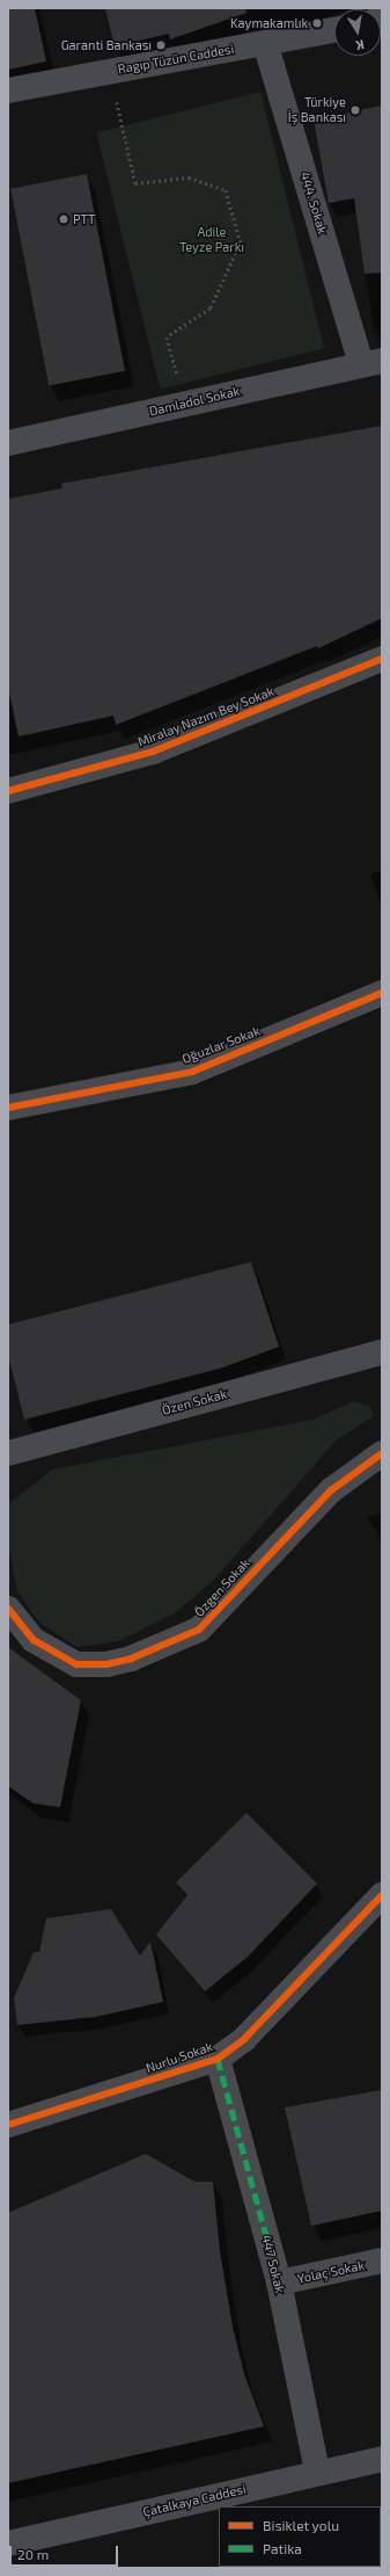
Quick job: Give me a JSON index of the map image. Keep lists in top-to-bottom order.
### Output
{
  "streets": {
    "street": [
      "Ragıp Tüzün Caddesi",
      "444. Sokak",
      "Damladol Sokak",
      "Miralay Nazım Bey Sokak",
      "Oğuzlar Sokak",
      "Özen Sokak",
      "Özgen Sokak",
      "Nurlu Sokak",
      "447 Sokak",
      "Yolaç Sokak",
      "Çatalkaya Caddesi"
    ]
  },
  "crossings": [
    ["Ragıp Tüzün Caddesi", "444. Sokak"],
    ["444. Sokak", "Damladol Sokak"],
    ["Nurlu Sokak", "447 Sokak"],
    ["447 Sokak", "Yolaç Sokak"],
    ["447 Sokak", "Çatalkaya Caddesi"]
  ],
  "parks": ["Adile Teyze Parkı"],
  "places": [
    "Kaymakamlık",
    "Garanti Bankası",
    "Türkiye İş Bankası",
    "PTT"
  ],
  "legend": ["Bisiklet yolu", "Patika"],
  "scale_bar": "20 m",
  "north": "bottom"
}
